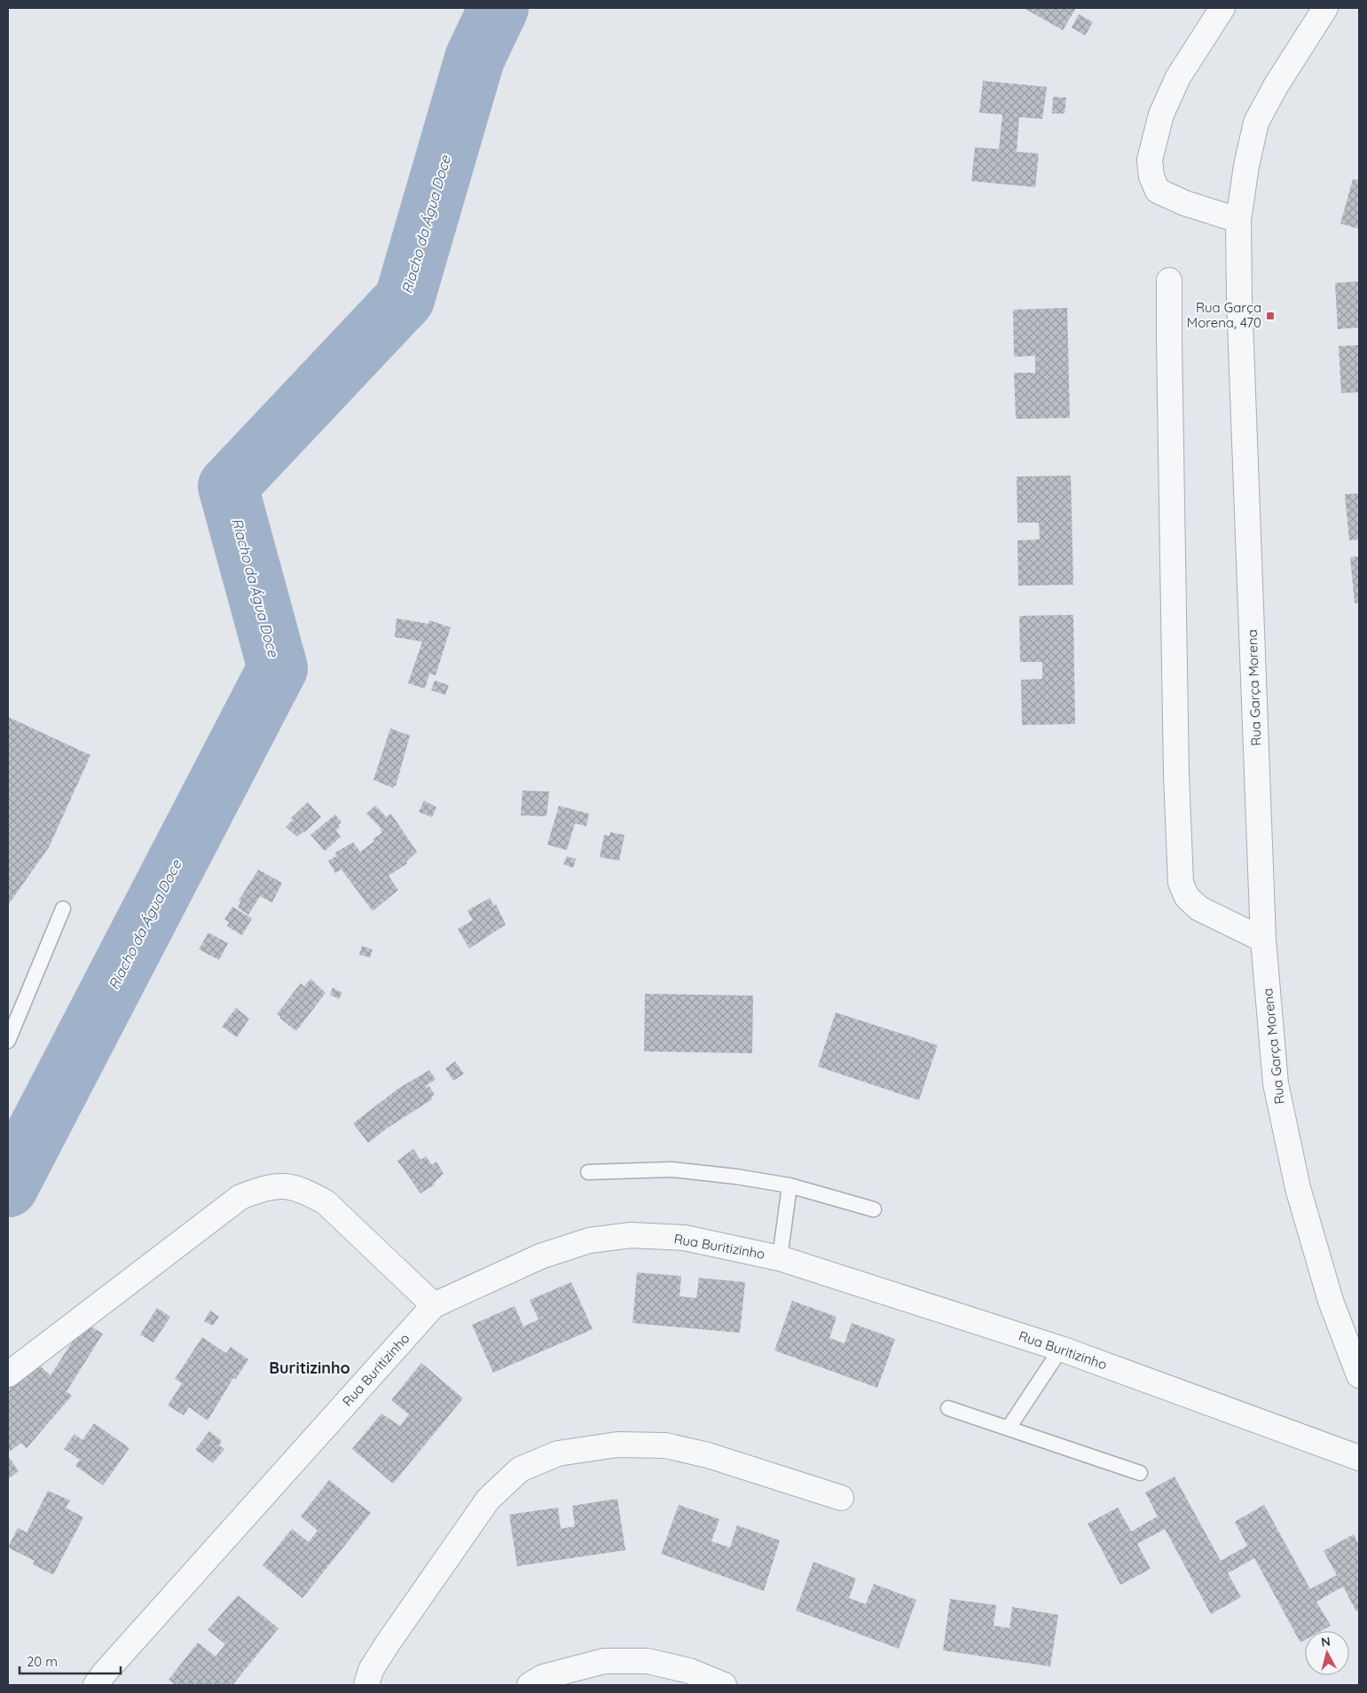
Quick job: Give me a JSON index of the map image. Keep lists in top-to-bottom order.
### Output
{
  "streets": {
    "street": ["Rua Garça Morena", "Rua Buritizinho"]
  },
  "districts": ["Buritizinho"],
  "water": ["Riacho da Água Doce"],
  "places": {
    "transit": ["Rua Garça Morena, 470"]
  },
  "scale_bar": "20 m",
  "north": "top"
}
